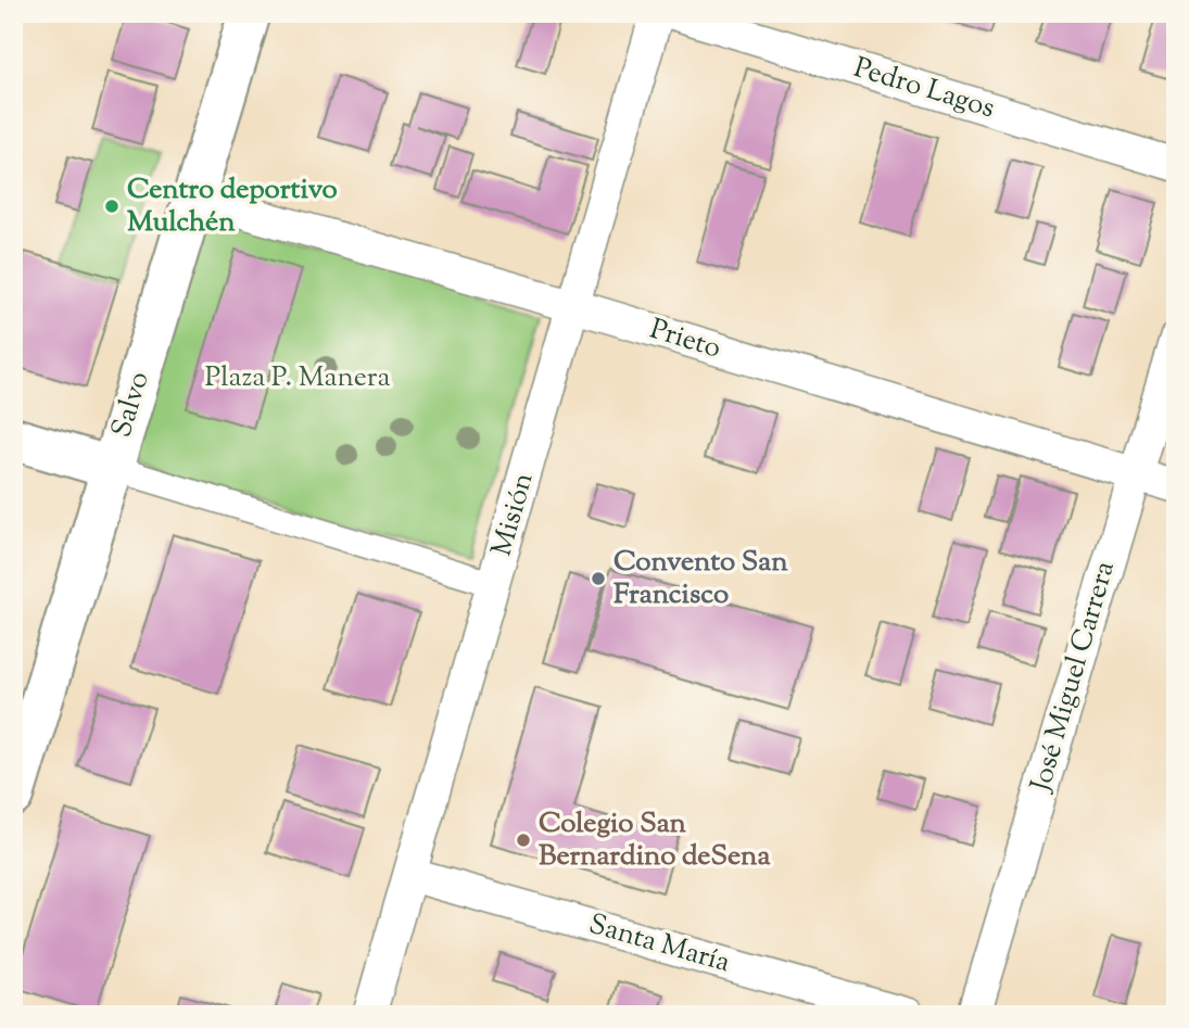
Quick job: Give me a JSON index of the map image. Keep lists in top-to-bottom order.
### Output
{
  "streets": {
    "main road": ["Salvo"],
    "street": [
      "Pedro Lagos",
      "Prieto",
      "Misión",
      "José Miguel Carrera",
      "Santa María"
    ]
  },
  "crossings": [
    ["Prieto", "Salvo"],
    ["Prieto", "Misión"],
    ["Prieto", "José Miguel Carrera"],
    ["Misión", "Santa María"]
  ],
  "parks": ["Plaza P. Manera"],
  "places": ["Centro deportivo Mulchén", "Convento San Francisco", "Colegio San Bernardino deSena"]
}
